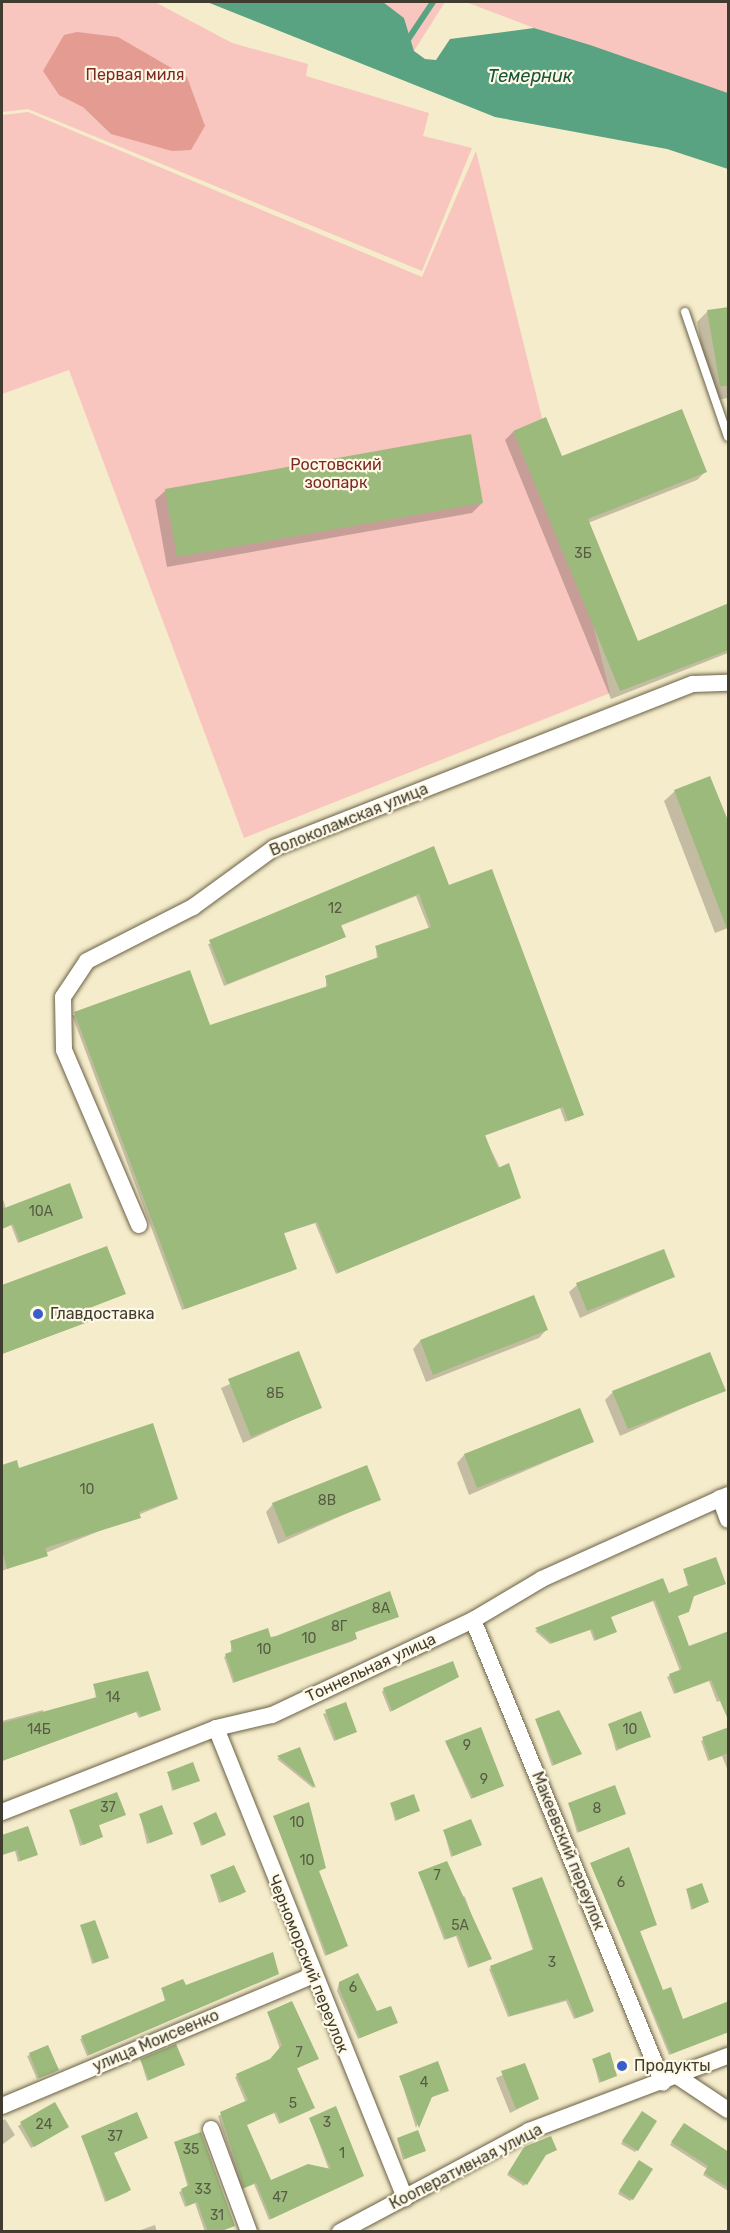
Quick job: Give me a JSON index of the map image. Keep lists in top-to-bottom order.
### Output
{
  "streets": {
    "street": [
      "Волоколамская улица",
      "Тоннельная улица",
      "Макеевский переулок",
      "Черноморский переулок",
      "улица Моисеенко",
      "Кооперативная улица"
    ]
  },
  "crossings": [
    ["Тоннельная улица", "Макеевский переулок"],
    ["Тоннельная улица", "Черноморский переулок"],
    ["Макеевский переулок", "Кооперативная улица"],
    ["Черноморский переулок", "улица Моисеенко"],
    ["Черноморский переулок", "Кооперативная улица"]
  ],
  "water": ["Темерник"],
  "parks": ["Первая миля", "Ростовский зоопарк"],
  "places": ["Главдоставка", "Продукты"],
  "house_numbers": [
    "3Б",
    "12",
    "10А",
    "8Б",
    "10",
    "8В",
    "8А",
    "8Г",
    "10",
    "10",
    "14",
    "14Б",
    "10",
    "9",
    "9",
    "37",
    "8",
    "10",
    "10",
    "7",
    "6",
    "5А",
    "3",
    "6",
    "7",
    "4",
    "5",
    "3",
    "24",
    "37",
    "35",
    "1",
    "33",
    "47",
    "31"
  ]
}
